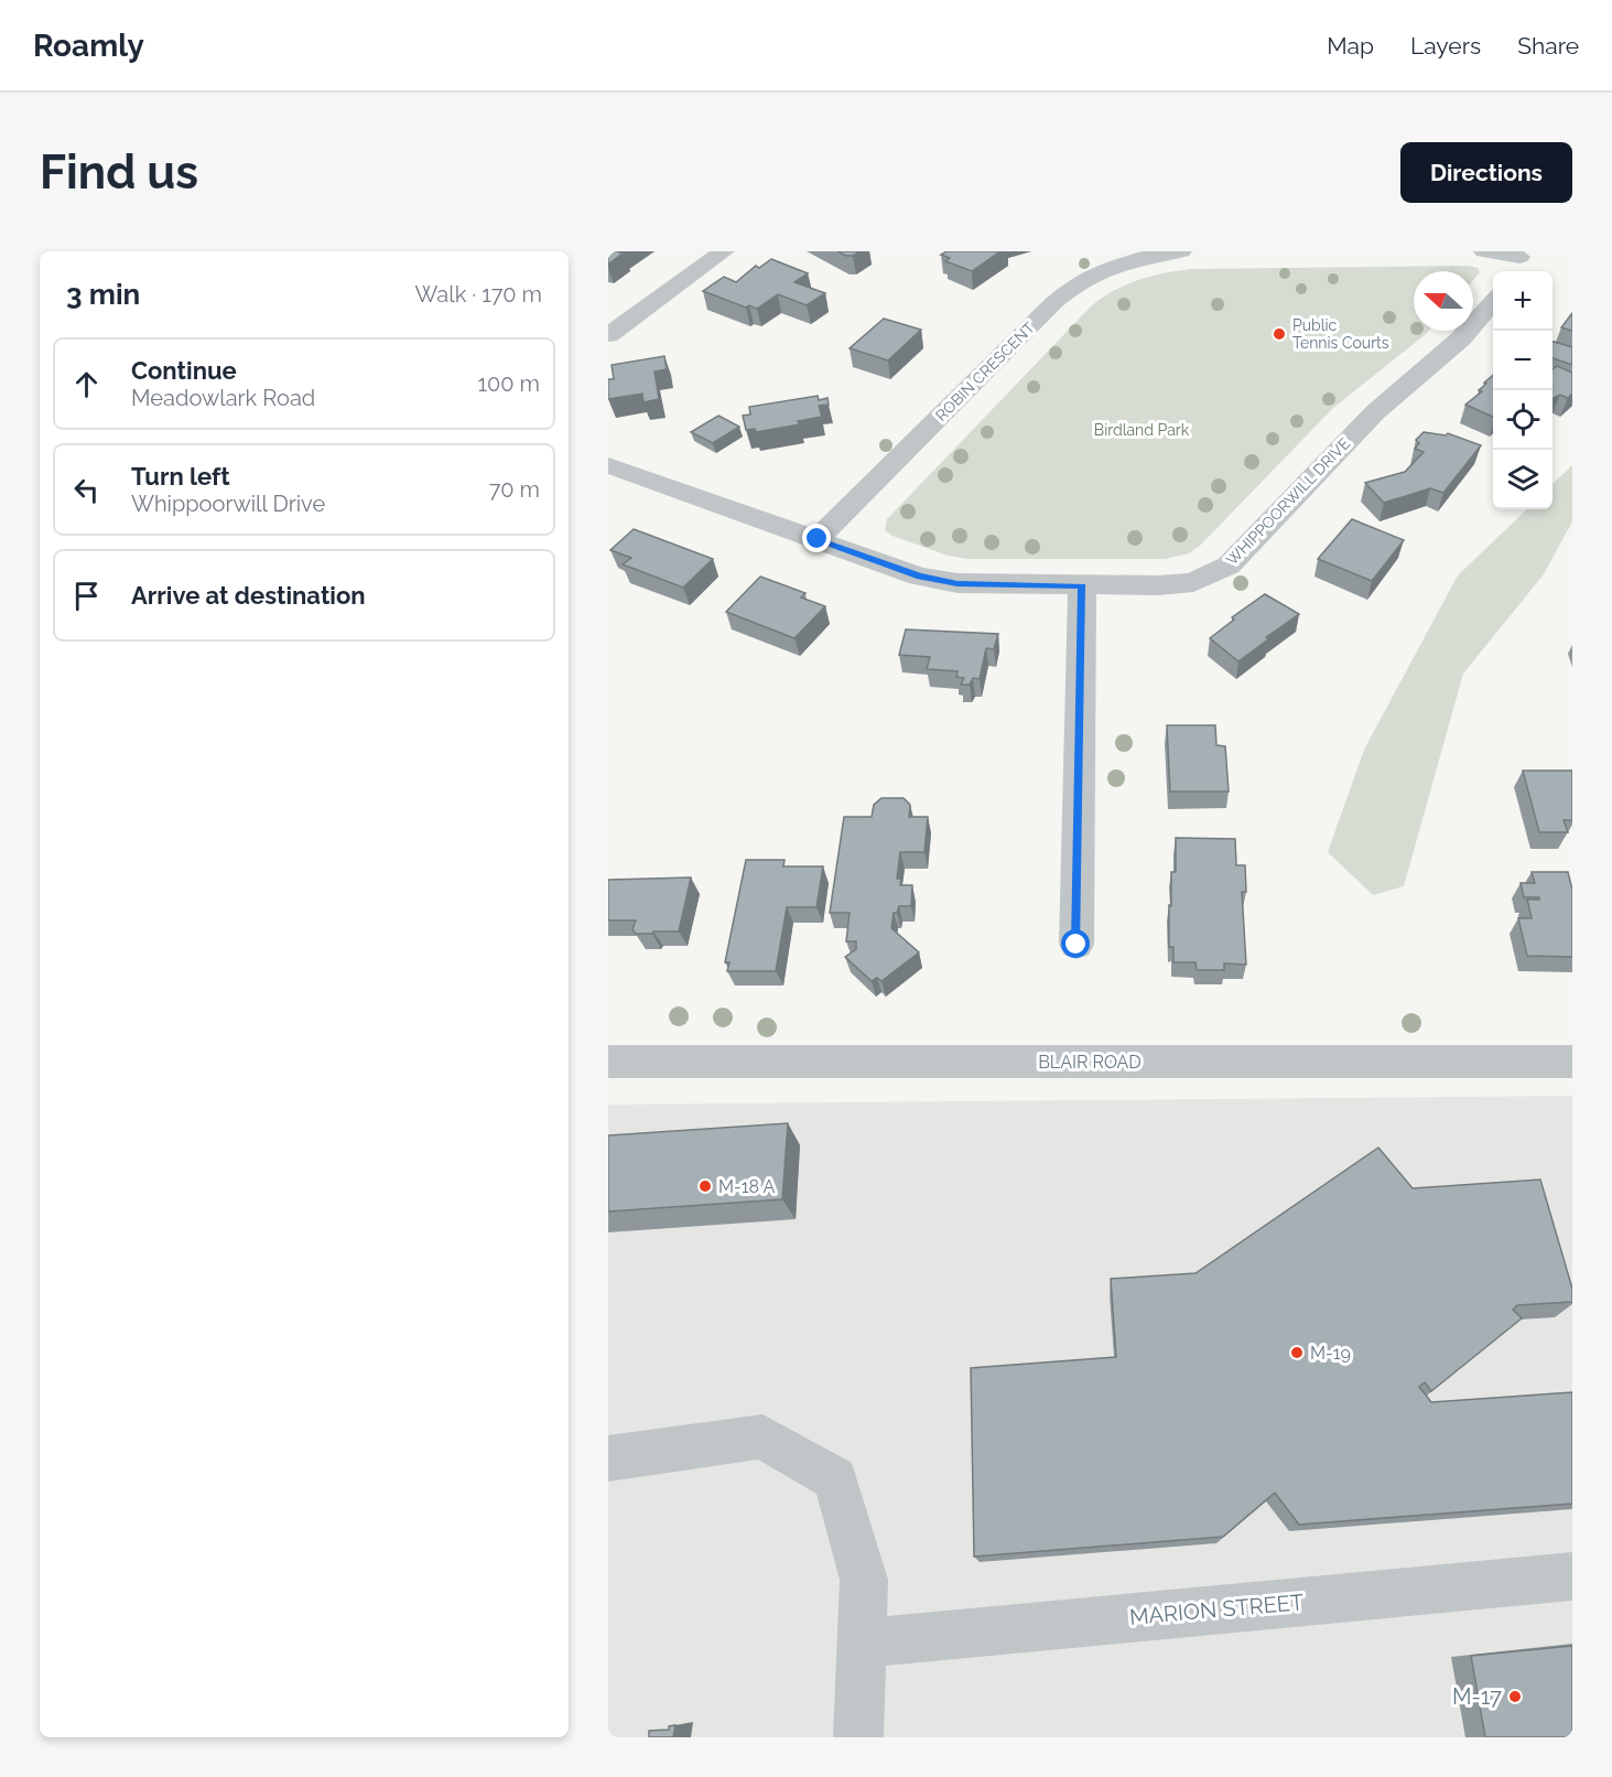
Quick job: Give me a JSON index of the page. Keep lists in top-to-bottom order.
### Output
{
  "streets": {
    "street": [
      "ROBIN CRESCENT",
      "WHIPPOORWILL DRIVE",
      "BLAIR ROAD",
      "MARION STREET"
    ]
  },
  "crossings": [
    ["ROBIN CRESCENT", "WHIPPOORWILL DRIVE"]
  ],
  "parks": ["Birdland Park"],
  "places": [
    "Public Tennis Courts",
    "M-18 A",
    "M-19",
    "M-17"
  ],
  "north": "left",
  "page": {
    "header": "Roamly",
    "nav": ["Map", "Layers", "Share"],
    "buttons": "Directions",
    "title": "Find us",
    "heading": ["3 min", "Walk · 170 m"],
    "map_buttons": ["+", "−"],
    "list": [
      ["Continue", "Meadowlark Road", "100 m"],
      ["Turn left", "Whippoorwill Drive", "70 m"],
      "Arrive at destination"
    ]
  }
}
